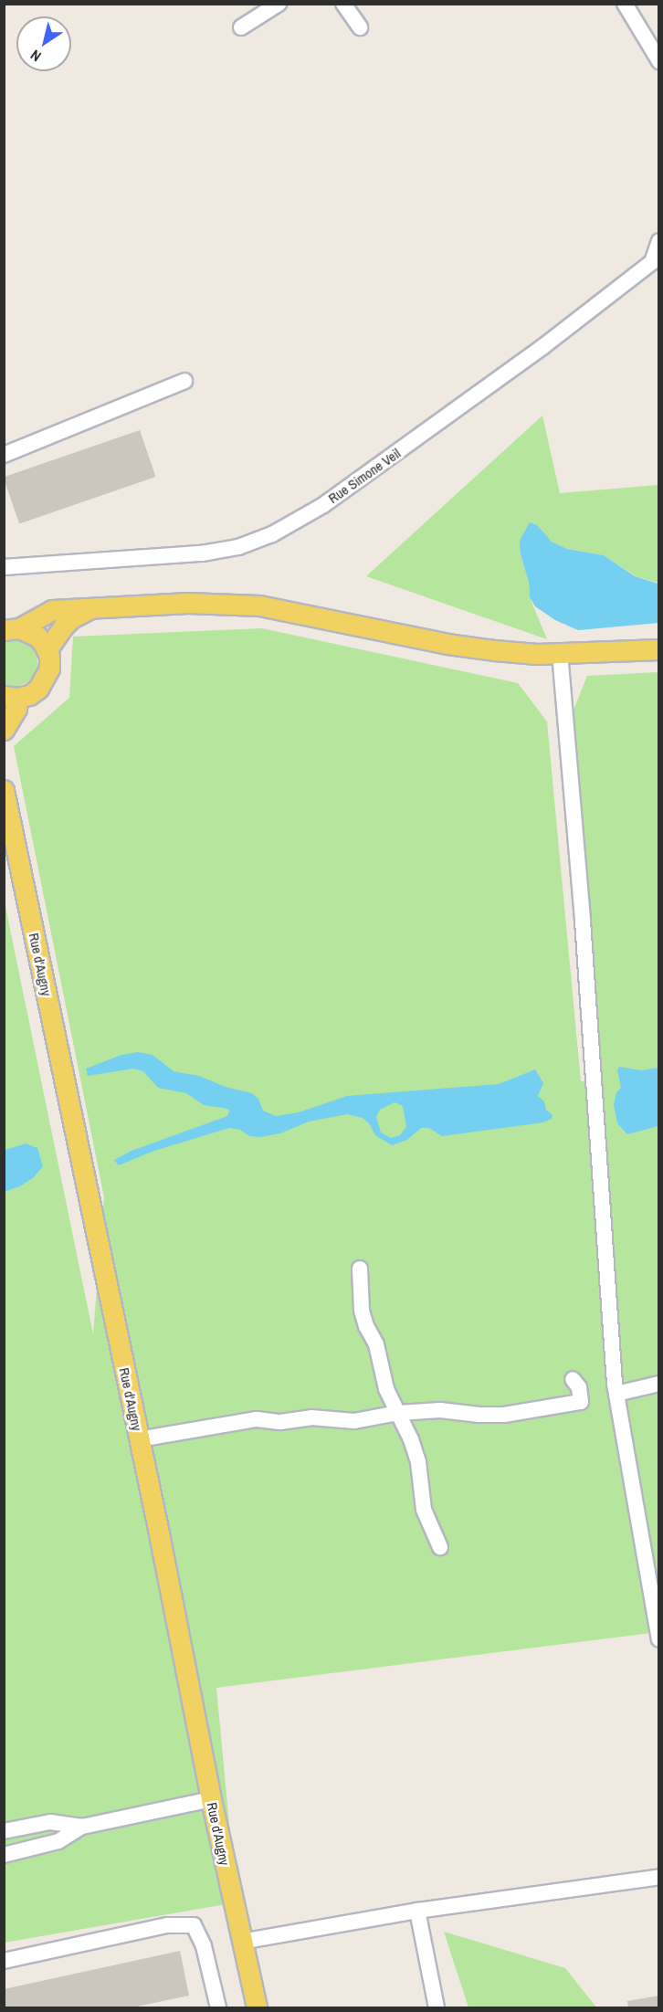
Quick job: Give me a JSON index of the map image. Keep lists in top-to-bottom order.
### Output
{
  "streets": {
    "main road": ["Rue d'Augny"],
    "street": ["Rue Simone Veil"]
  },
  "north": "bottom left"
}
